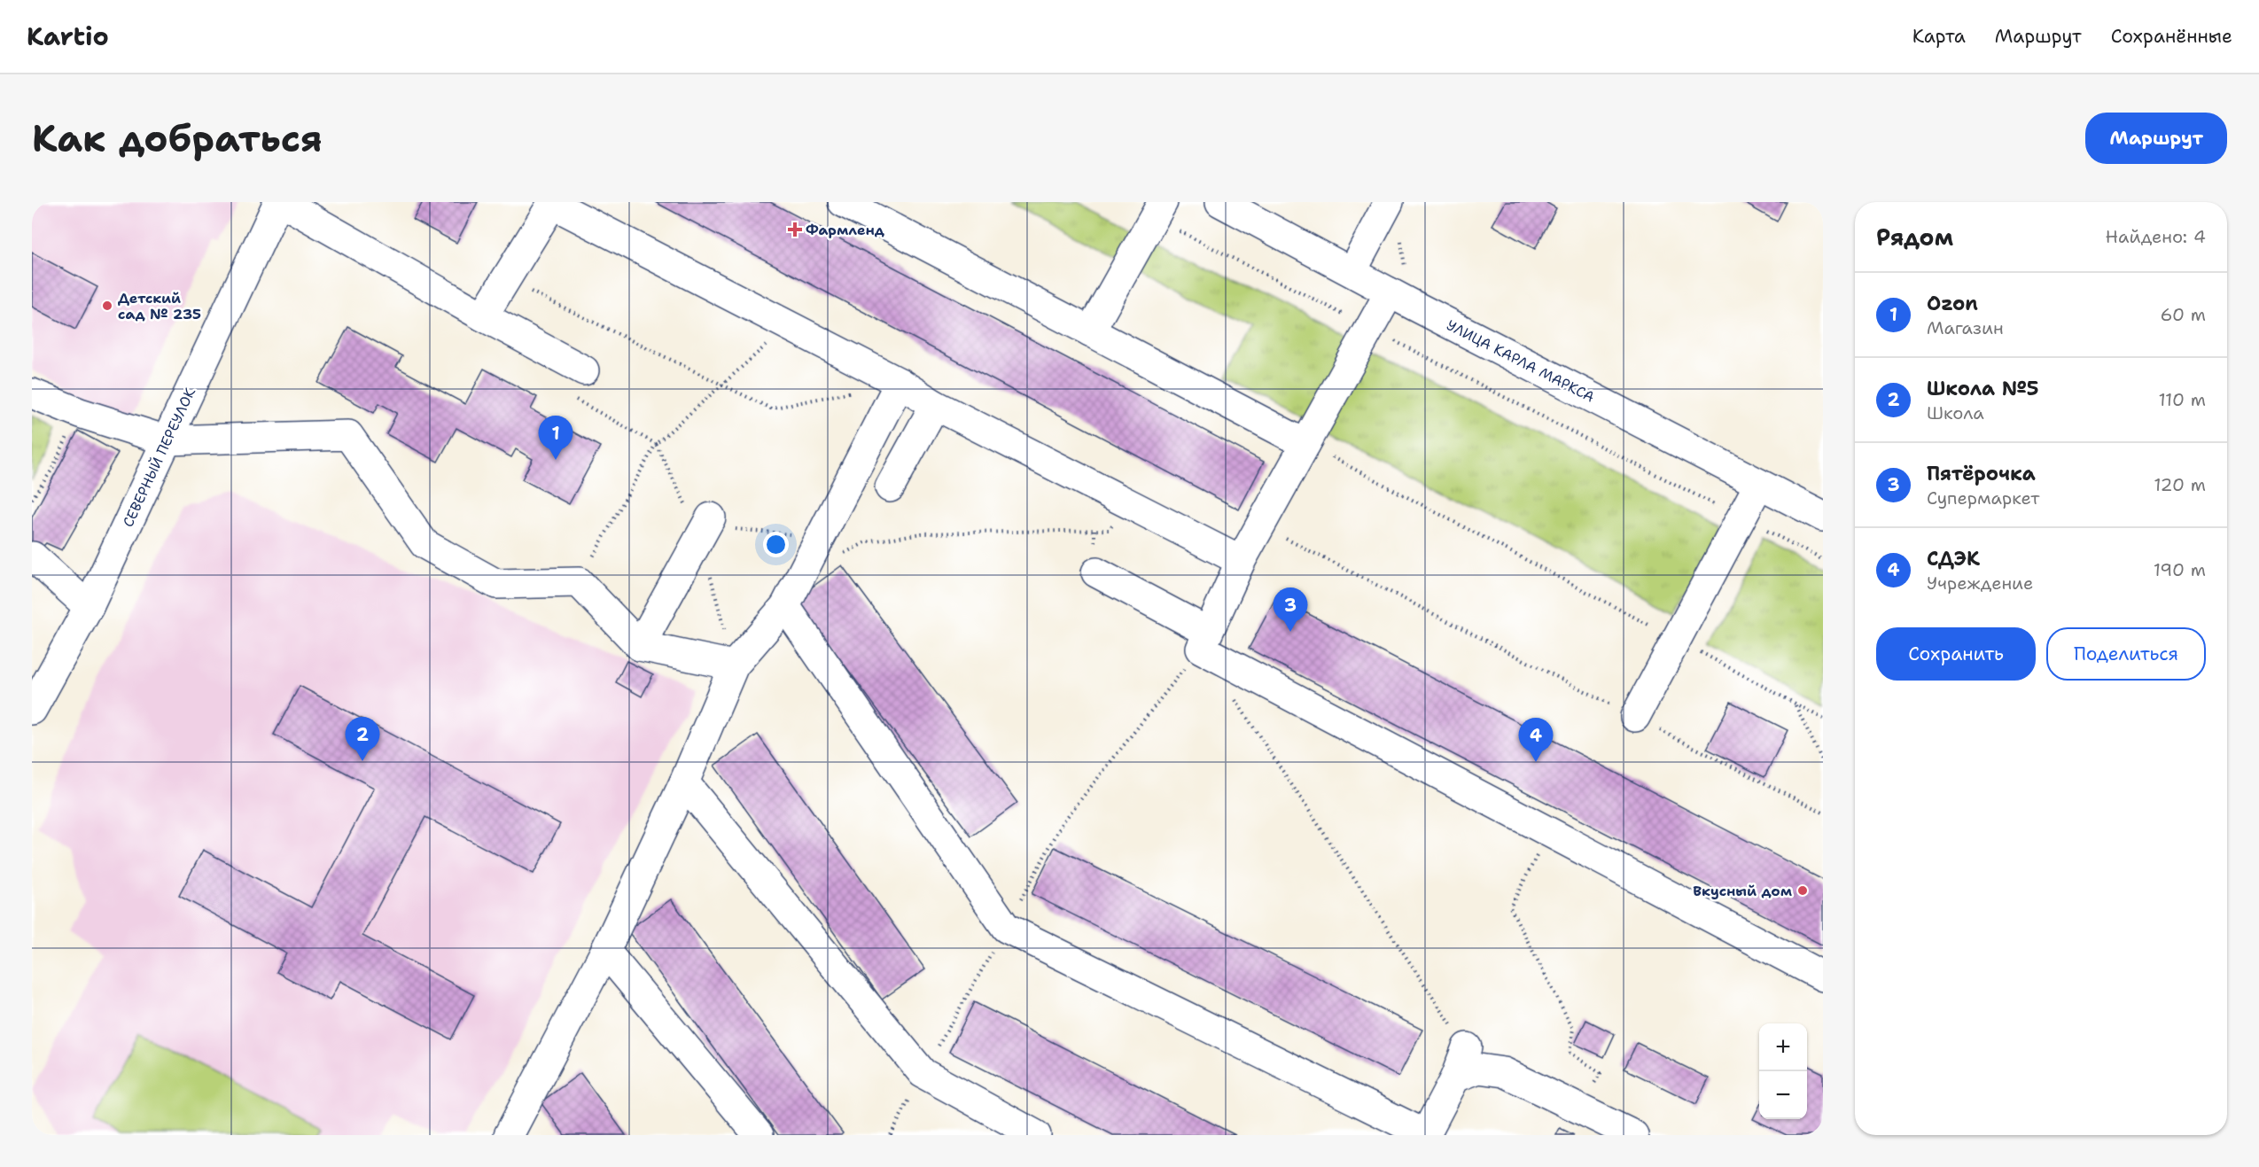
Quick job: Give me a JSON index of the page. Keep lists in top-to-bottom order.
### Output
{
  "streets": {
    "street": ["УЛИЦА КАРЛА МАРКСА", "СЕВЕРНЫЙ ПЕРЕУЛОК"]
  },
  "places": {
    "health": ["Фармленд"],
    "other": ["Детский сад № 235", "Вкусный дом"]
  },
  "page": {
    "header": "Kartio",
    "nav": ["Карта", "Маршрут", "Сохранённые"],
    "buttons": [
      "Маршрут",
      ["Сохранить", "Поделиться"]
    ],
    "title": "Как добраться",
    "heading": ["Рядом", "Найдено: 4"],
    "list": [
      {
        "mark": "1",
        "name": "Ozon",
        "note": "Магазин",
        "value": "60 m"
      },
      {
        "mark": "2",
        "name": "Школа №5",
        "note": "Школа",
        "value": "110 m"
      },
      {
        "mark": "3",
        "name": "Пятёрочка",
        "note": "Супермаркет",
        "value": "120 m"
      },
      {
        "mark": "4",
        "name": "СДЭК",
        "note": "Учреждение",
        "value": "190 m"
      }
    ],
    "pins": [
      "1",
      "3",
      "2",
      "4"
    ],
    "map_buttons": ["+", "−"]
  }
}
